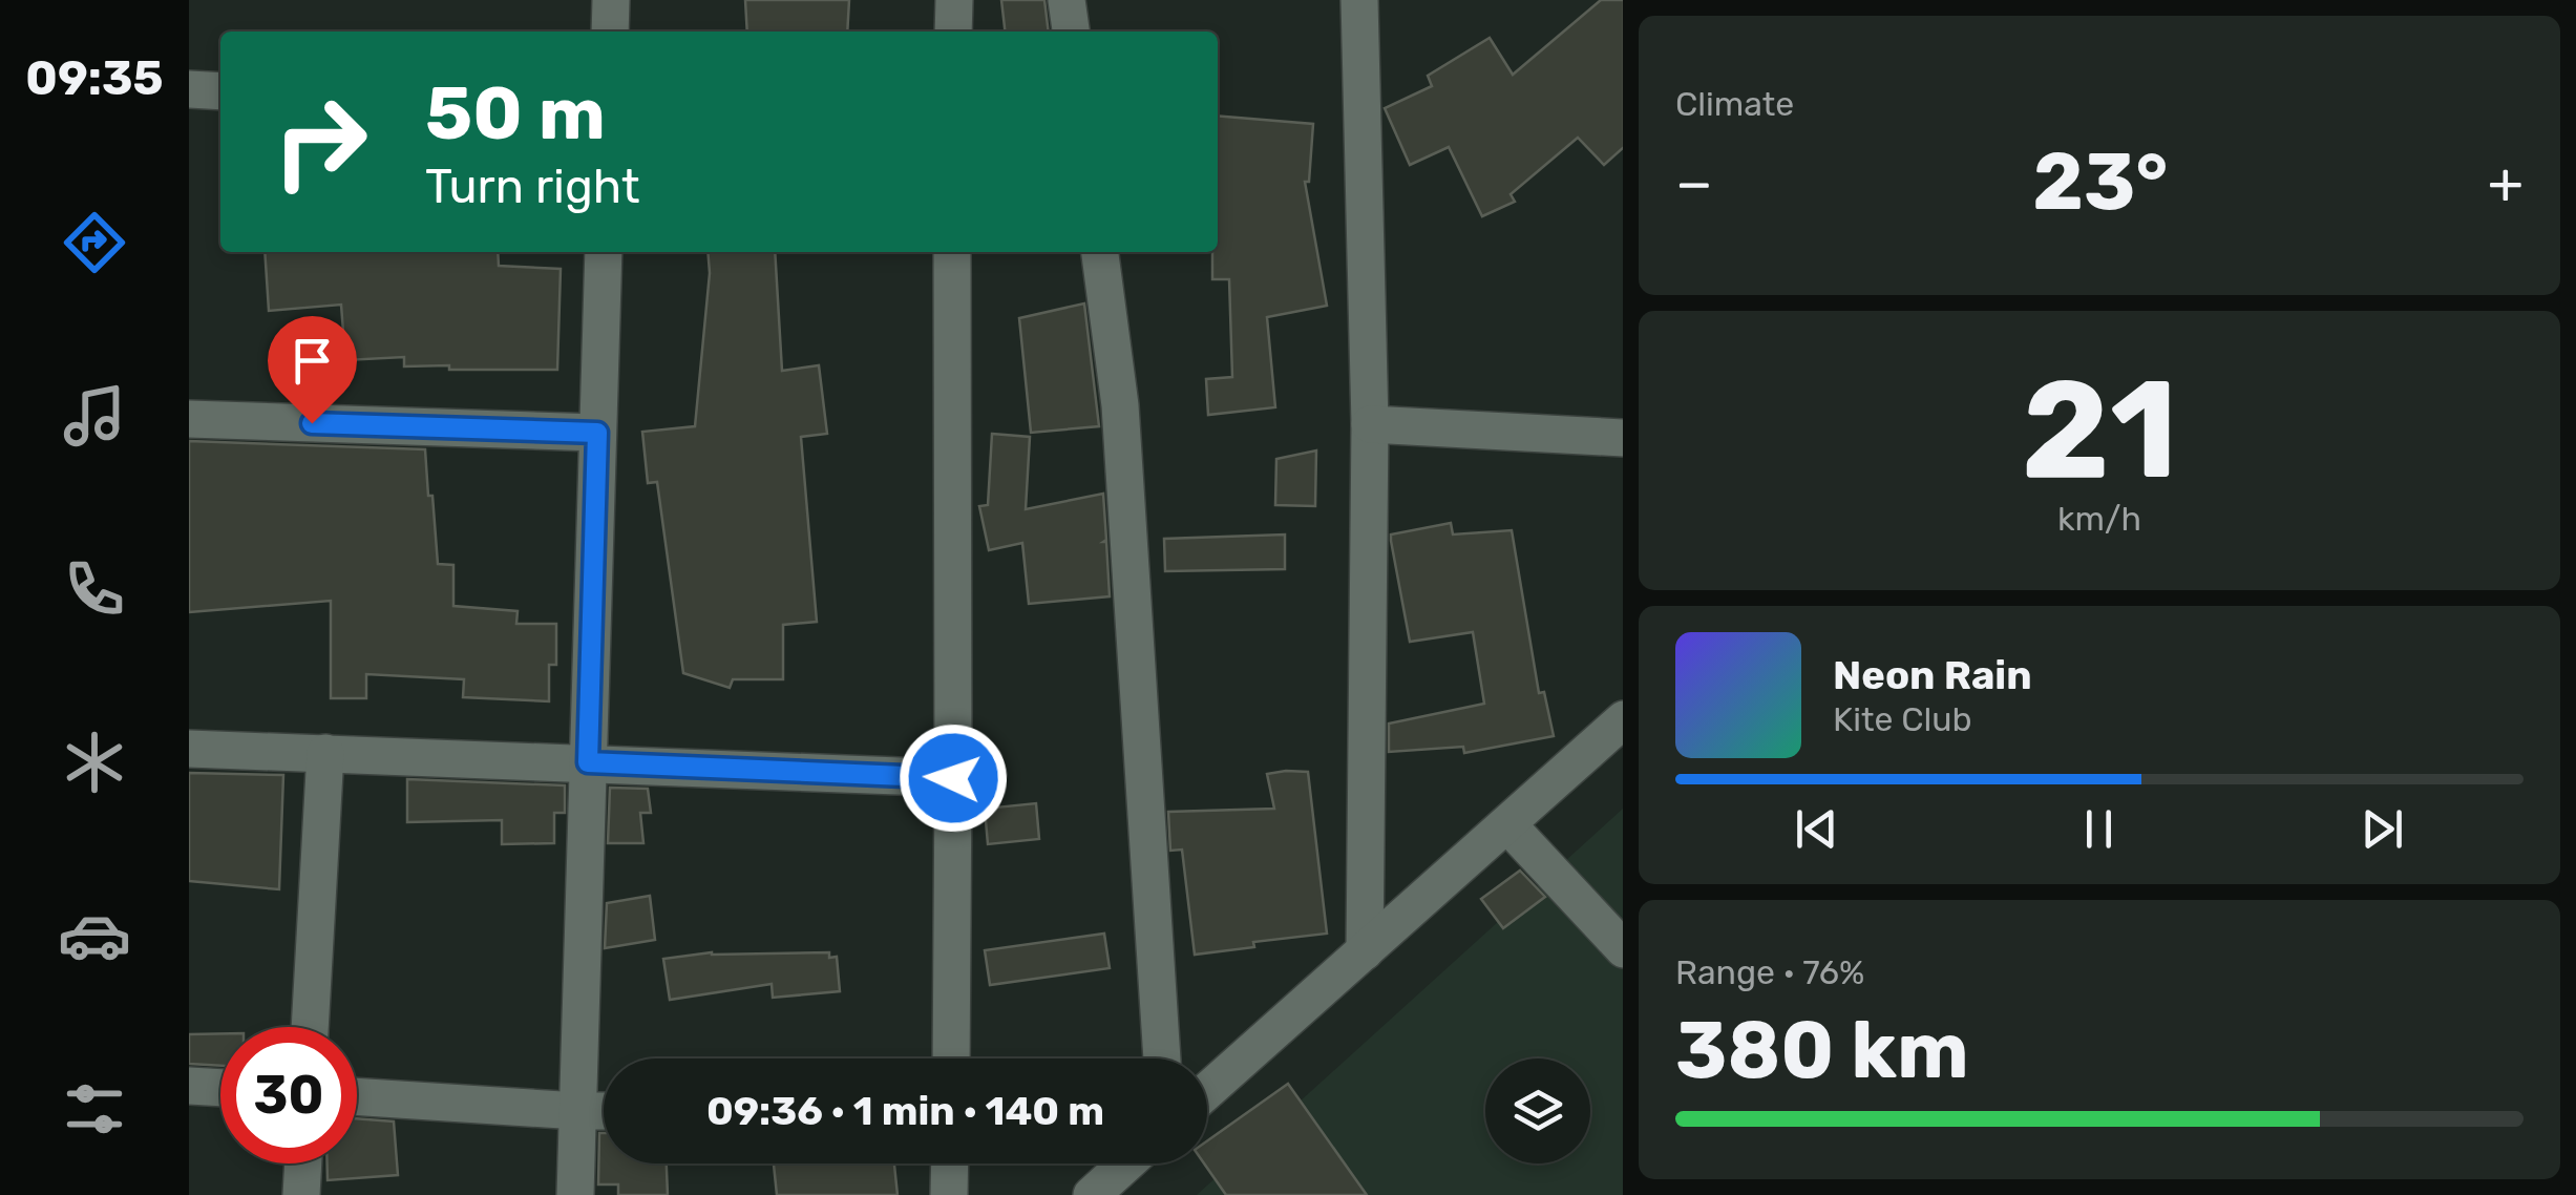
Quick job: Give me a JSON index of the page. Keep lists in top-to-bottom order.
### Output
{
  "page": {
    "tabs": "09:35",
    "tile": [
      "Climate",
      ["21", "km/h"],
      ["Range · 76%", "380 km"]
    ],
    "turn": ["50 m", "Turn right"],
    "heat": ["−", "23°", "+"],
    "song": ["Neon Rain", "Kite Club"],
    "limit": "30",
    "trip": "09:36 · 1 min · 140 m"
  }
}
